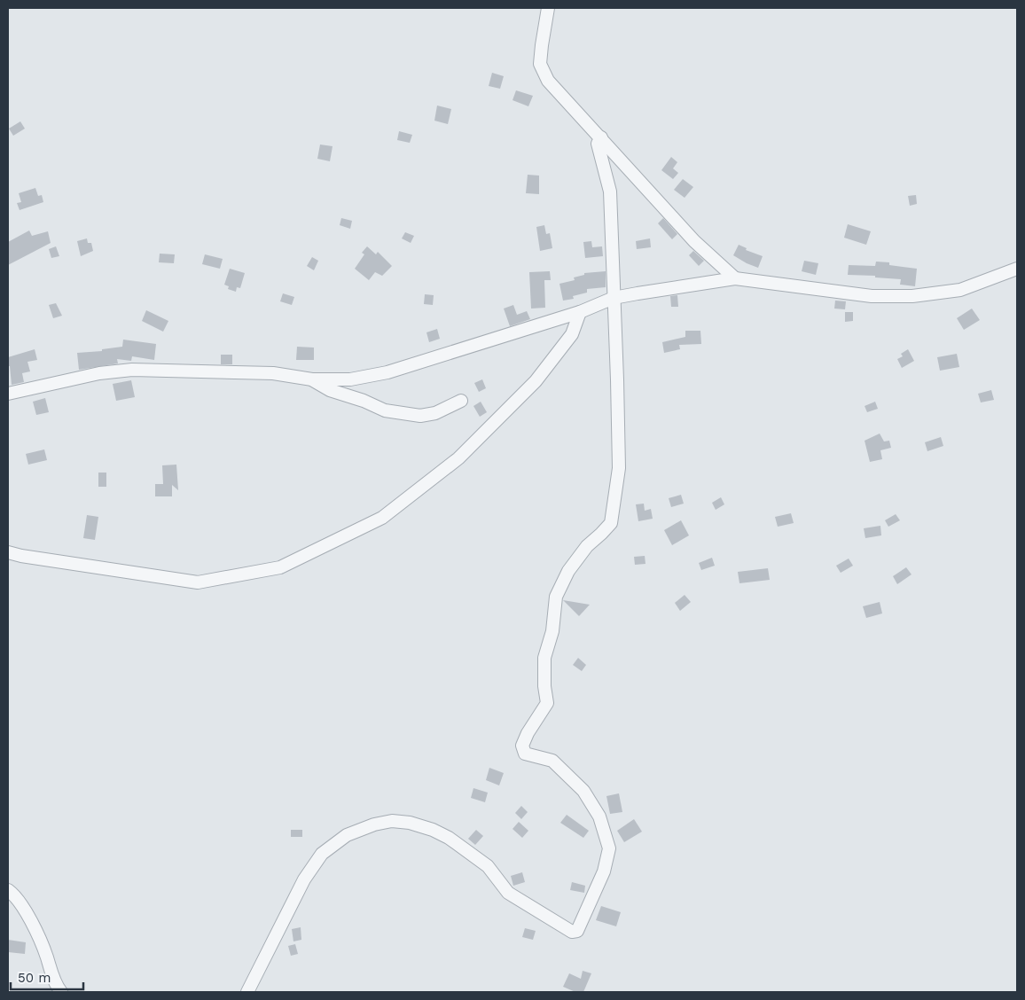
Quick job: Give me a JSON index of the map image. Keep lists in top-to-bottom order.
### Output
{
  "scale_bar": "50 m"
}
